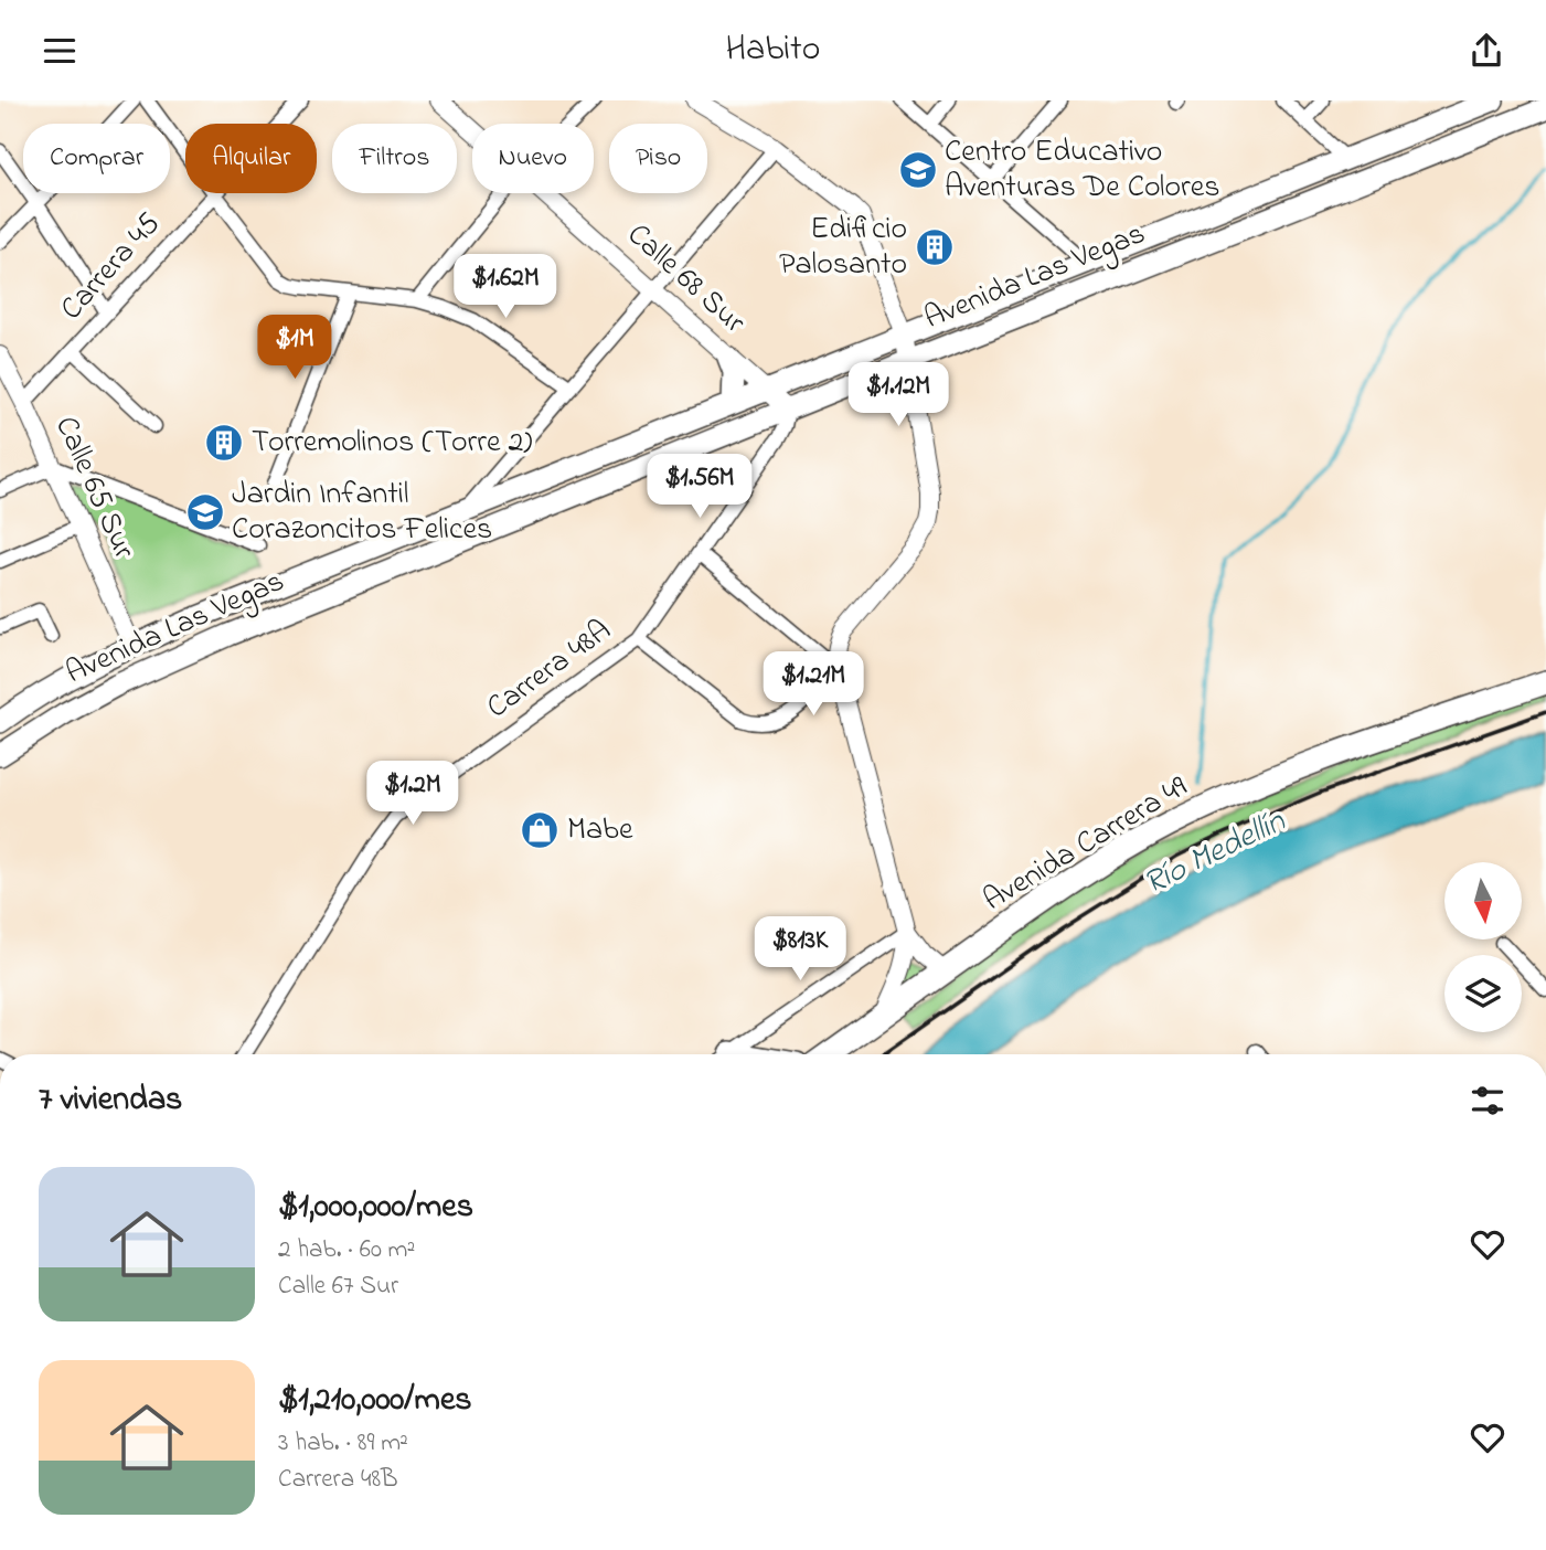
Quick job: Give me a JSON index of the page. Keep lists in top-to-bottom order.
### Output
{
  "streets": {
    "highway": ["Avenida Carrera 49"],
    "main road": ["Avenida Las Vegas"],
    "street": [
      "Carrera 45",
      "Calle 68 Sur",
      "Calle 65 Sur",
      "Carrera 48A"
    ]
  },
  "crossings": [
    ["Carrera 45", "Calle 65 Sur"],
    ["Avenida Las Vegas", "Calle 68 Sur"],
    ["Avenida Las Vegas", "Calle 65 Sur"],
    ["Avenida Las Vegas", "Carrera 48A"],
    ["Calle 68 Sur", "Carrera 48A"]
  ],
  "water": ["Río Medellín"],
  "places": {
    "school or university": ["Centro Educativo Aventuras De Colores", "Jardin Infantil Corazoncitos Felices"],
    "building": ["Edificio Palosanto", "Torremolinos (Torre 2)"],
    "shop": ["Mabe"]
  },
  "north": "bottom",
  "page": {
    "header": "Habito",
    "chip": [
      "Comprar",
      "Alquilar",
      "Filtros",
      "Nuevo",
      "Piso"
    ],
    "price": [
      "$1.62M",
      "$1M",
      "$1.12M",
      "$1.56M",
      "$1.21M",
      "$1.2M",
      "$813K"
    ],
    "heading": "7 viviendas",
    "list": [
      {
        "name": "$1,000,000/mes",
        "note": "2 hab. · 60 m² · Calle 67 Sur"
      },
      {
        "name": "$1,210,000/mes",
        "note": "3 hab. · 89 m² · Carrera 48B"
      }
    ]
  }
}
